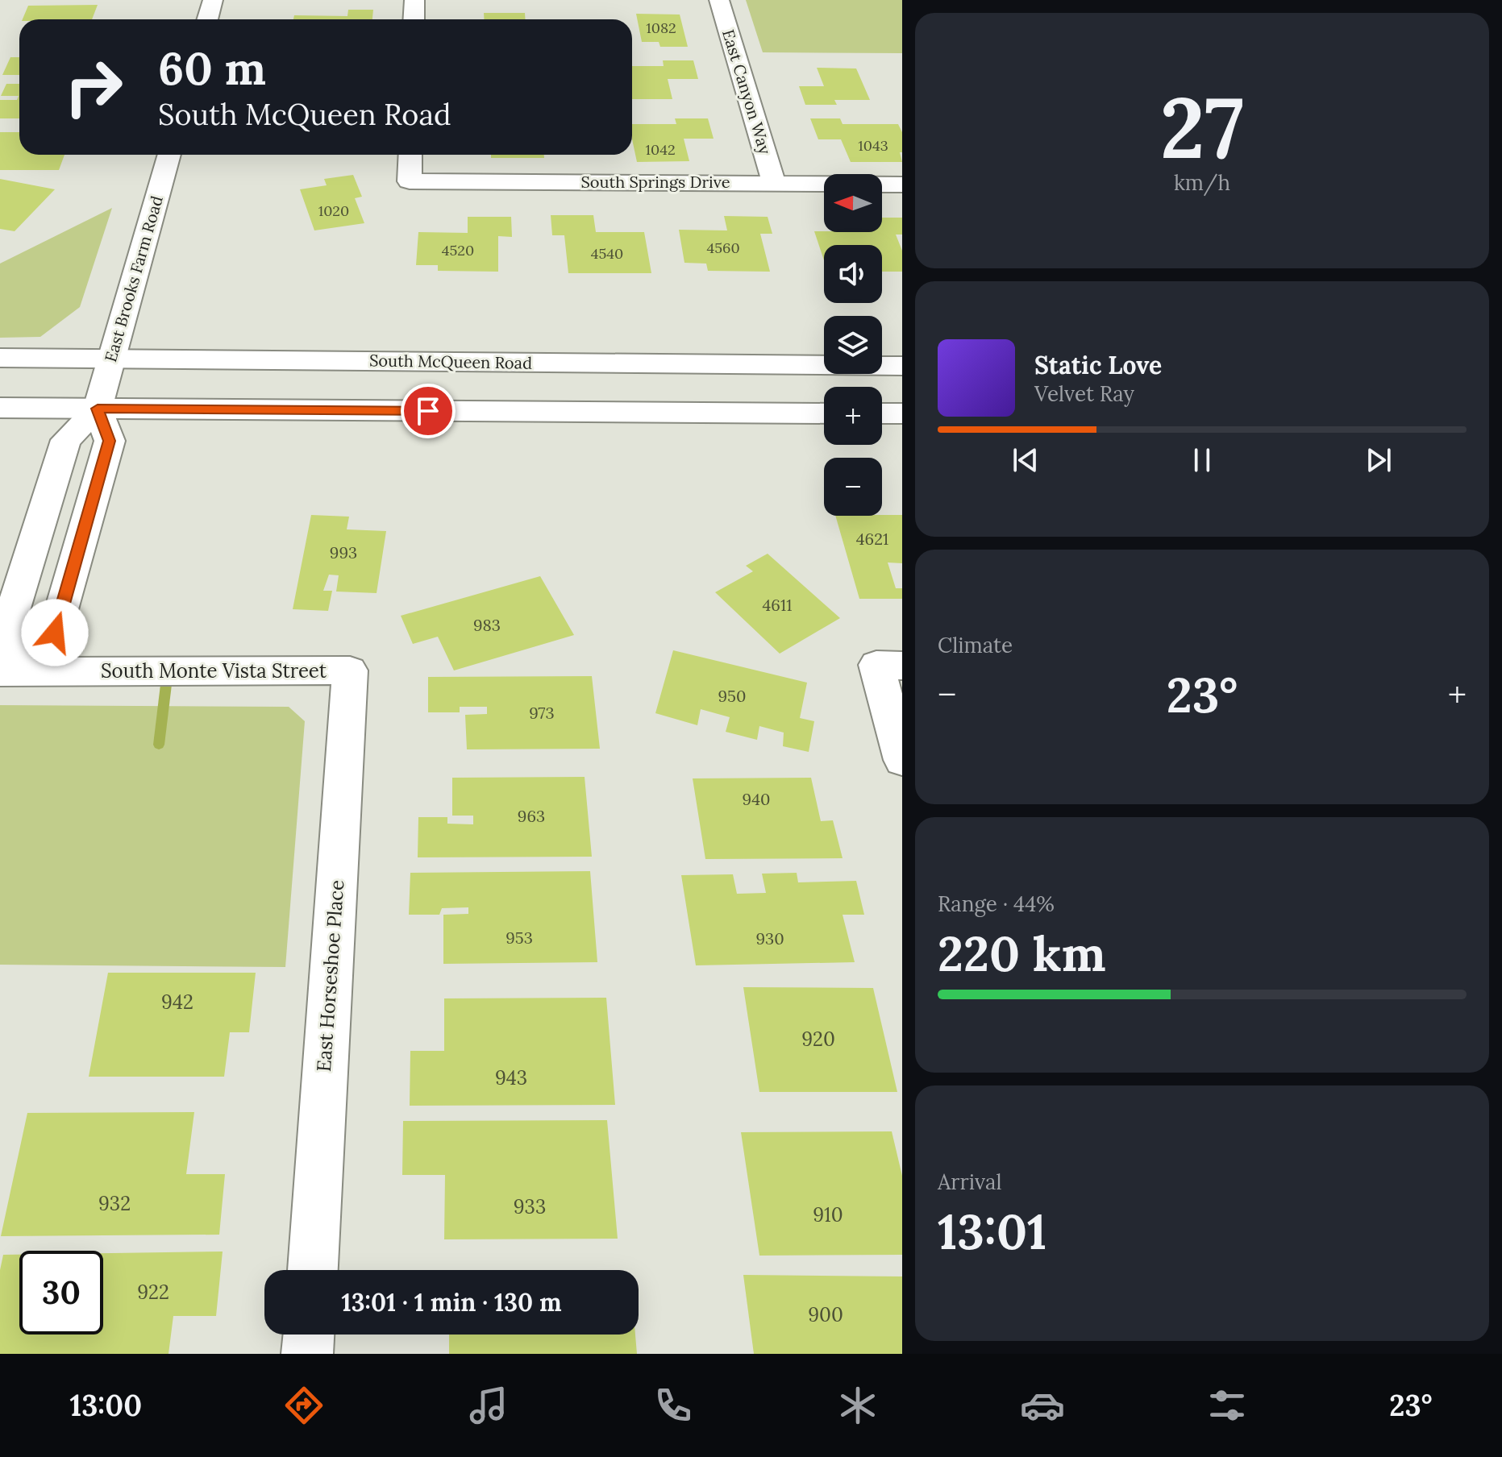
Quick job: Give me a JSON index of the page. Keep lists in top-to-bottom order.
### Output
{
  "streets": {
    "street": [
      "East Canyon Way",
      "South Springs Drive",
      "East Brooks Farm Road",
      "South McQueen Road",
      "South Monte Vista Street",
      "East Horseshoe Place"
    ]
  },
  "crossings": [
    ["East Canyon Way", "South Springs Drive"],
    ["East Brooks Farm Road", "South McQueen Road"],
    ["East Brooks Farm Road", "South Monte Vista Street"],
    ["South Monte Vista Street", "East Horseshoe Place"]
  ],
  "house_numbers": [
    "1082",
    "1043",
    "1042",
    "1020",
    "4560",
    "4520",
    "4540",
    "4621",
    "993",
    "4611",
    "983",
    "950",
    "973",
    "940",
    "963",
    "953",
    "930",
    "942",
    "920",
    "943",
    "932",
    "933",
    "910",
    "922",
    "900"
  ],
  "north": "left",
  "page": {
    "tile": [
      ["27", "km/h"],
      "Climate",
      ["Range · 44%", "220 km"],
      ["Arrival", "13:01"]
    ],
    "turn": ["60 m", "South McQueen Road"],
    "map_buttons": ["+", "−"],
    "song": ["Static Love", "Velvet Ray"],
    "heat": ["−", "23°", "+"],
    "limit": "30",
    "trip": "13:01 · 1 min · 130 m",
    "tabs": ["13:00", "23°"]
  }
}
